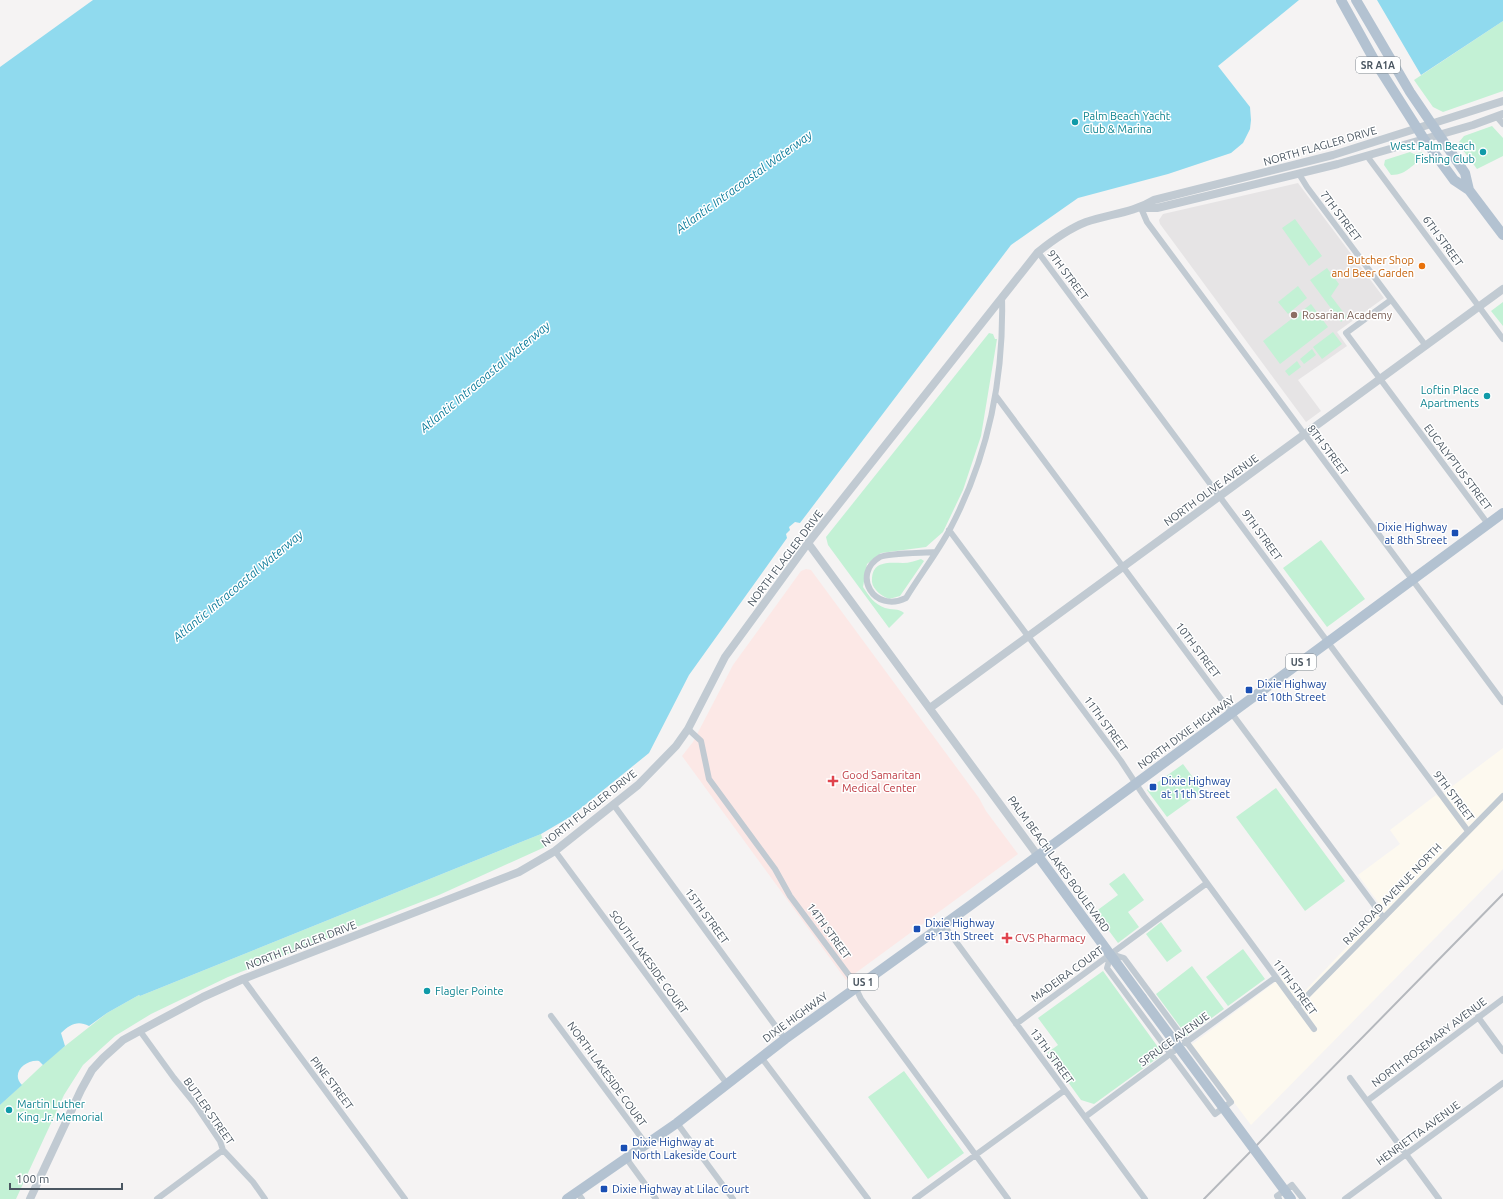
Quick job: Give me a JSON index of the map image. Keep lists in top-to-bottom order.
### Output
{
  "streets": {
    "main road": [
      "SR A1A",
      "US 1",
      "NORTH DIXIE HIGHWAY",
      "PALM BEACH LAKES BOULEVARD",
      "DIXIE HIGHWAY"
    ],
    "street": [
      "NORTH FLAGLER DRIVE",
      "7TH STREET",
      "6TH STREET",
      "9TH STREET",
      "8TH STREET",
      "EUCALYPTUS STREET",
      "NORTH OLIVE AVENUE",
      "10TH STREET",
      "11TH STREET",
      "RAILROAD AVENUE NORTH",
      "15TH STREET",
      "14TH STREET",
      "SOUTH LAKESIDE COURT",
      "MADEIRA COURT",
      "SPRUCE AVENUE",
      "NORTH ROSEMARY AVENUE",
      "13TH STREET",
      "NORTH LAKESIDE COURT",
      "PINE STREET",
      "BUTLER STREET",
      "HENRIETTA AVENUE"
    ]
  },
  "crossings": [
    ["SR A1A", "NORTH FLAGLER DRIVE"],
    ["NORTH FLAGLER DRIVE", "7TH STREET"],
    ["NORTH FLAGLER DRIVE", "6TH STREET"],
    ["NORTH FLAGLER DRIVE", "9TH STREET"],
    ["NORTH FLAGLER DRIVE", "8TH STREET"],
    ["NORTH FLAGLER DRIVE", "PALM BEACH LAKES BOULEVARD"],
    ["NORTH FLAGLER DRIVE", "15TH STREET"],
    ["NORTH FLAGLER DRIVE", "14TH STREET"],
    ["NORTH FLAGLER DRIVE", "SOUTH LAKESIDE COURT"],
    ["NORTH FLAGLER DRIVE", "PINE STREET"],
    ["NORTH FLAGLER DRIVE", "BUTLER STREET"],
    ["7TH STREET", "EUCALYPTUS STREET"],
    ["7TH STREET", "NORTH OLIVE AVENUE"],
    ["6TH STREET", "NORTH OLIVE AVENUE"],
    ["9TH STREET", "NORTH OLIVE AVENUE"],
    ["9TH STREET", "NORTH DIXIE HIGHWAY"],
    ["9TH STREET", "RAILROAD AVENUE NORTH"],
    ["8TH STREET", "NORTH OLIVE AVENUE"],
    ["8TH STREET", "NORTH DIXIE HIGHWAY"],
    ["EUCALYPTUS STREET", "NORTH OLIVE AVENUE"],
    ["EUCALYPTUS STREET", "NORTH DIXIE HIGHWAY"],
    ["NORTH OLIVE AVENUE", "10TH STREET"],
    ["NORTH OLIVE AVENUE", "11TH STREET"],
    ["NORTH OLIVE AVENUE", "PALM BEACH LAKES BOULEVARD"],
    ["10TH STREET", "NORTH DIXIE HIGHWAY"],
    ["10TH STREET", "RAILROAD AVENUE NORTH"],
    ["11TH STREET", "NORTH DIXIE HIGHWAY"],
    ["11TH STREET", "RAILROAD AVENUE NORTH"],
    ["11TH STREET", "MADEIRA COURT"],
    ["11TH STREET", "SPRUCE AVENUE"],
    ["NORTH DIXIE HIGHWAY", "PALM BEACH LAKES BOULEVARD"],
    ["NORTH DIXIE HIGHWAY", "DIXIE HIGHWAY"],
    ["PALM BEACH LAKES BOULEVARD", "MADEIRA COURT"],
    ["PALM BEACH LAKES BOULEVARD", "DIXIE HIGHWAY"],
    ["15TH STREET", "DIXIE HIGHWAY"],
    ["14TH STREET", "DIXIE HIGHWAY"],
    ["SOUTH LAKESIDE COURT", "DIXIE HIGHWAY"],
    ["MADEIRA COURT", "13TH STREET"],
    ["DIXIE HIGHWAY", "13TH STREET"],
    ["DIXIE HIGHWAY", "NORTH LAKESIDE COURT"],
    ["SPRUCE AVENUE", "13TH STREET"]
  ],
  "water": ["Atlantic Intracoastal Waterway"],
  "places": {
    "other": [
      "Palm Beach Yacht Club & Marina",
      "West Palm Beach Fishing Club",
      "Butcher Shop and Beer Garden",
      "Rosarian Academy",
      "Loftin Place Apartments",
      "Flagler Pointe",
      "Martin Luther King Jr. Memorial"
    ],
    "transit": [
      "Dixie Highway at 8th Street",
      "Dixie Highway at 10th Street",
      "Dixie Highway at 11th Street",
      "Dixie Highway at 13th Street",
      "Dixie Highway at North Lakeside Court",
      "Dixie Highway at Lilac Court"
    ],
    "health": ["Good Samaritan Medical Center", "CVS Pharmacy"]
  },
  "scale_bar": "100 m"
}
